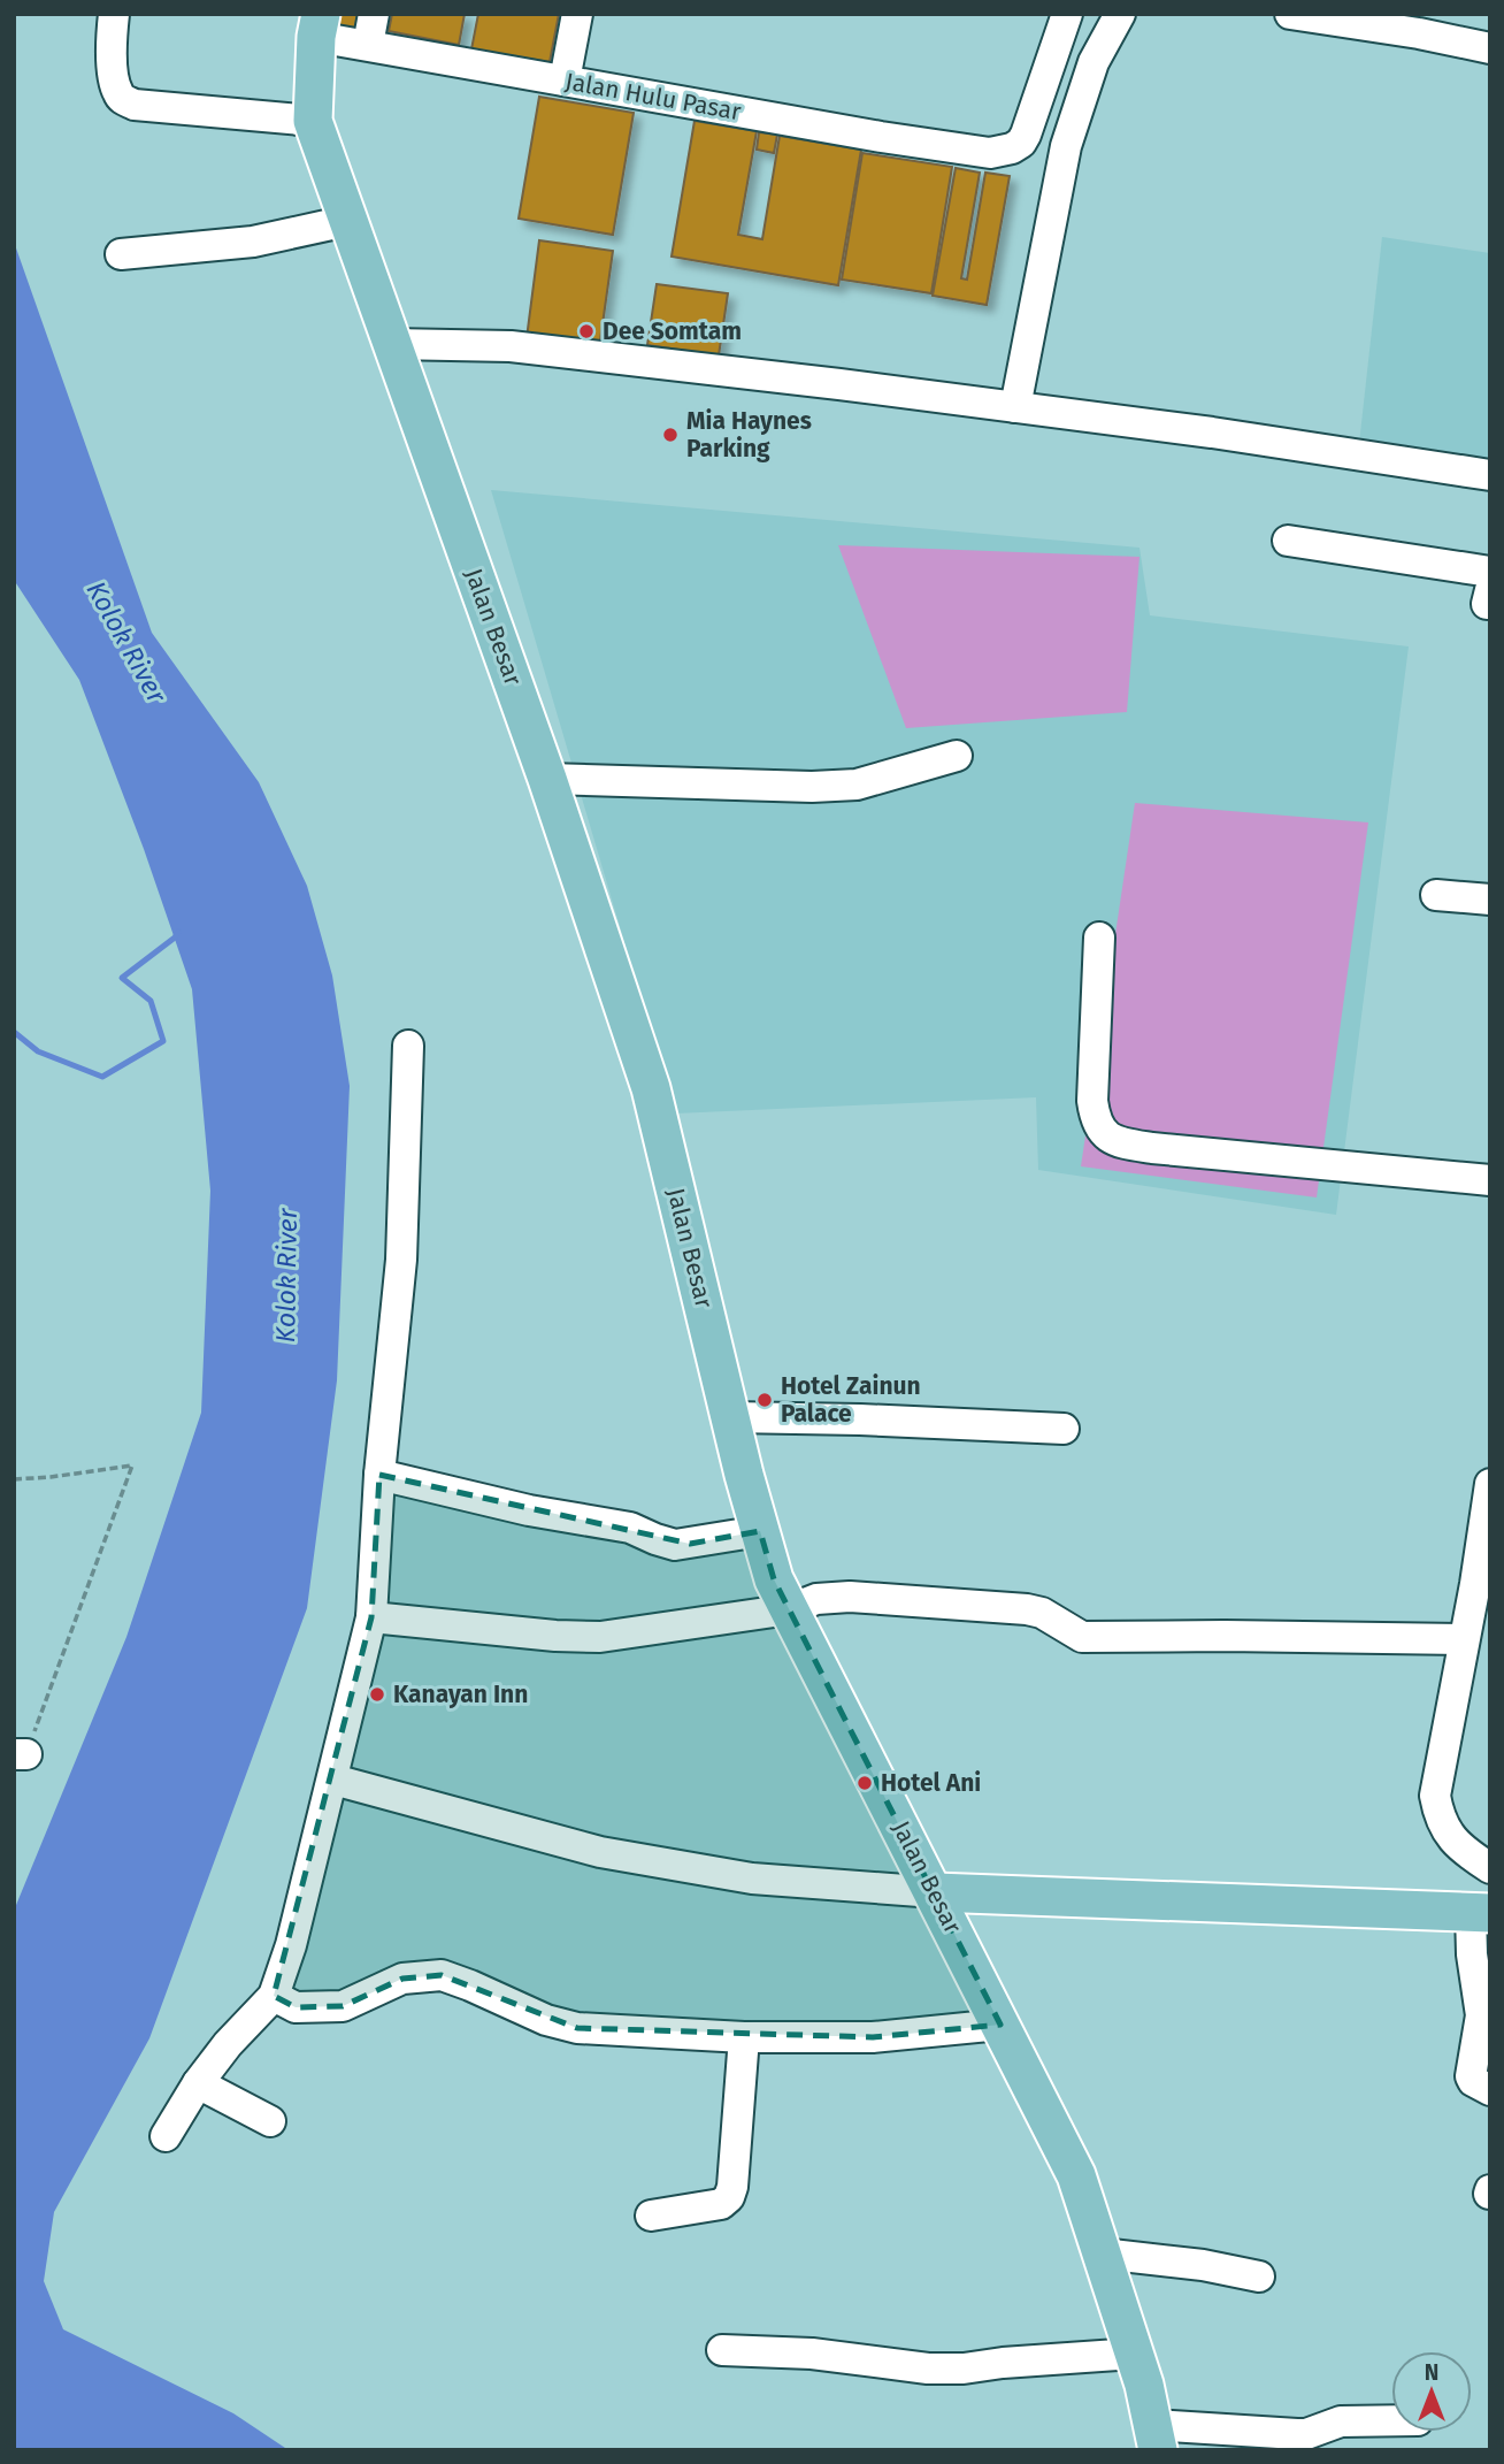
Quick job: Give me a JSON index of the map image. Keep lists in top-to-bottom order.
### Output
{
  "streets": {
    "main road": ["Jalan Besar"],
    "street": ["Jalan Hulu Pasar"]
  },
  "crossings": [
    ["Jalan Hulu Pasar", "Jalan Besar"]
  ],
  "water": ["Kolok River"],
  "places": [
    "Dee Somtam",
    "Mia Haynes Parking",
    "Hotel Zainun Palace",
    "Kanayan Inn",
    "Hotel Ani"
  ],
  "north": "top"
}
